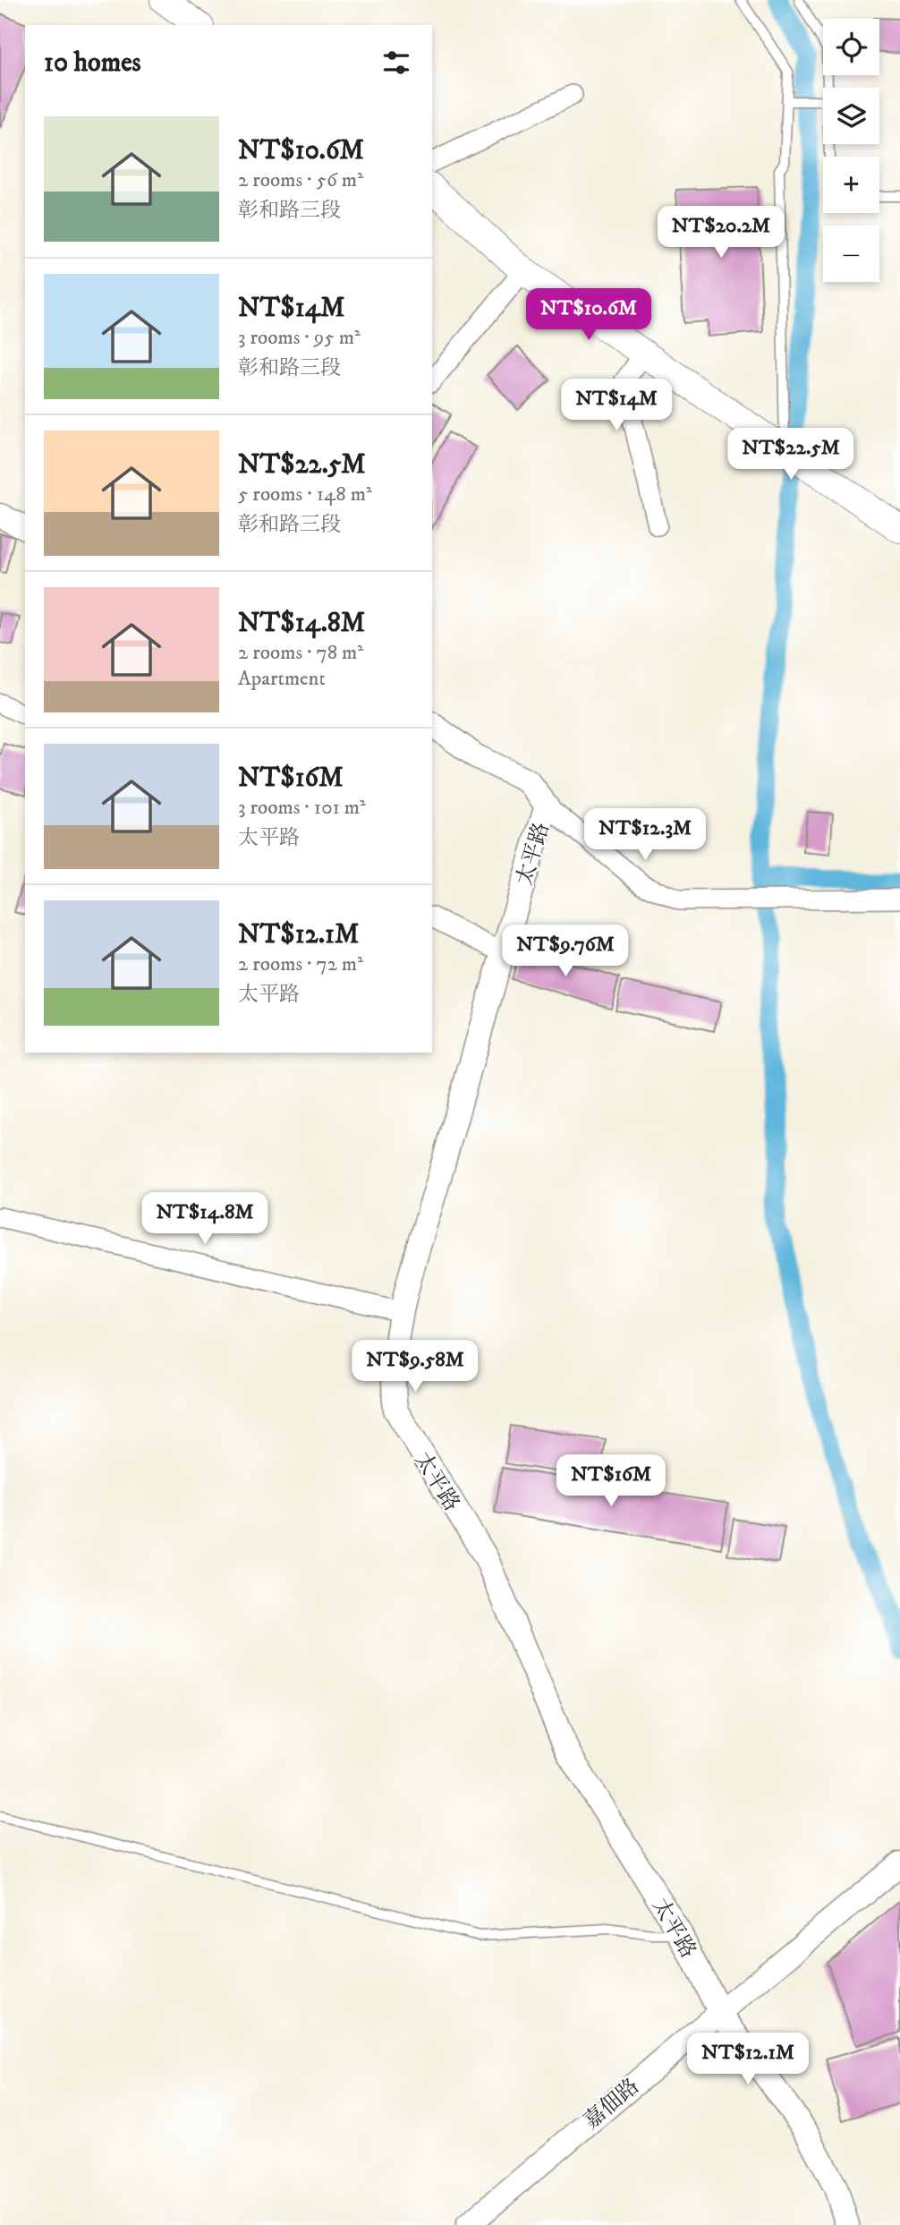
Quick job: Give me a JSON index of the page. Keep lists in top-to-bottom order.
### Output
{
  "streets": {
    "street": ["太平路", "嘉佃路"]
  },
  "crossings": [
    ["太平路", "嘉佃路"]
  ],
  "page": {
    "map_buttons": ["+", "−"],
    "heading": "10 homes",
    "list": [
      {
        "name": "NT$10.6M",
        "note": "2 rooms · 56 m² · 彰和路三段"
      },
      {
        "name": "NT$14M",
        "note": "3 rooms · 95 m² · 彰和路三段"
      },
      {
        "name": "NT$22.5M",
        "note": "5 rooms · 148 m² · 彰和路三段"
      },
      {
        "name": "NT$14.8M",
        "note": "2 rooms · 78 m² · Apartment"
      },
      {
        "name": "NT$16M",
        "note": "3 rooms · 101 m² · 太平路"
      },
      {
        "name": "NT$12.1M",
        "note": "2 rooms · 72 m² · 太平路"
      }
    ],
    "price": [
      "NT$20.2M",
      "NT$10.6M",
      "NT$14M",
      "NT$22.5M",
      "NT$12.3M",
      "NT$9.76M",
      "NT$14.8M",
      "NT$9.58M",
      "NT$16M",
      "NT$12.1M"
    ]
  }
}
